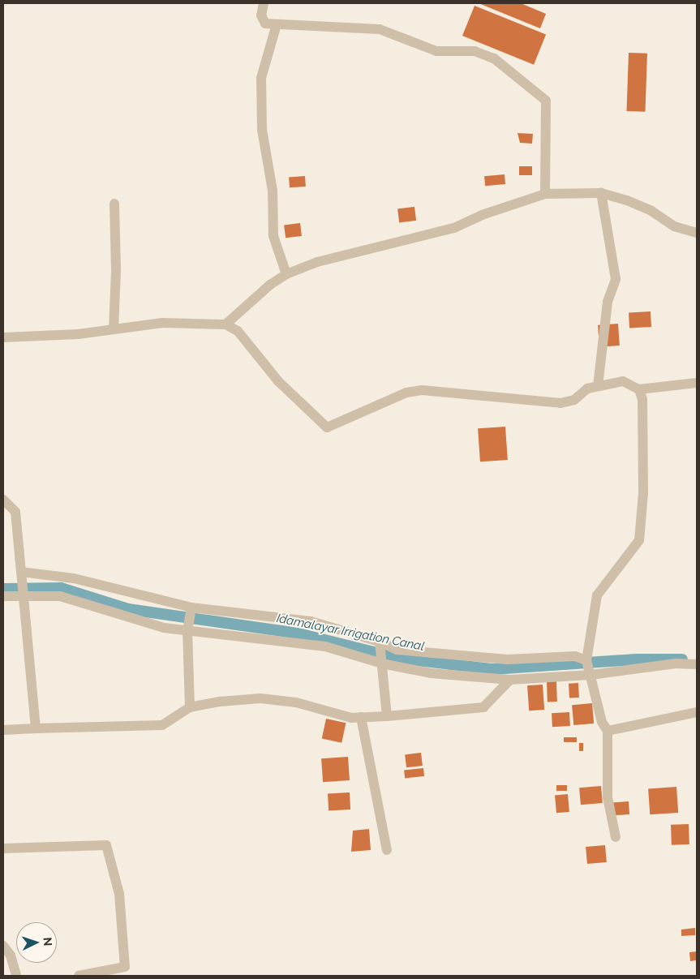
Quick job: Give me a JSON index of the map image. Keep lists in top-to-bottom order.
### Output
{
  "water": ["Idamalayar Irrigation Canal"],
  "north": "right"
}
